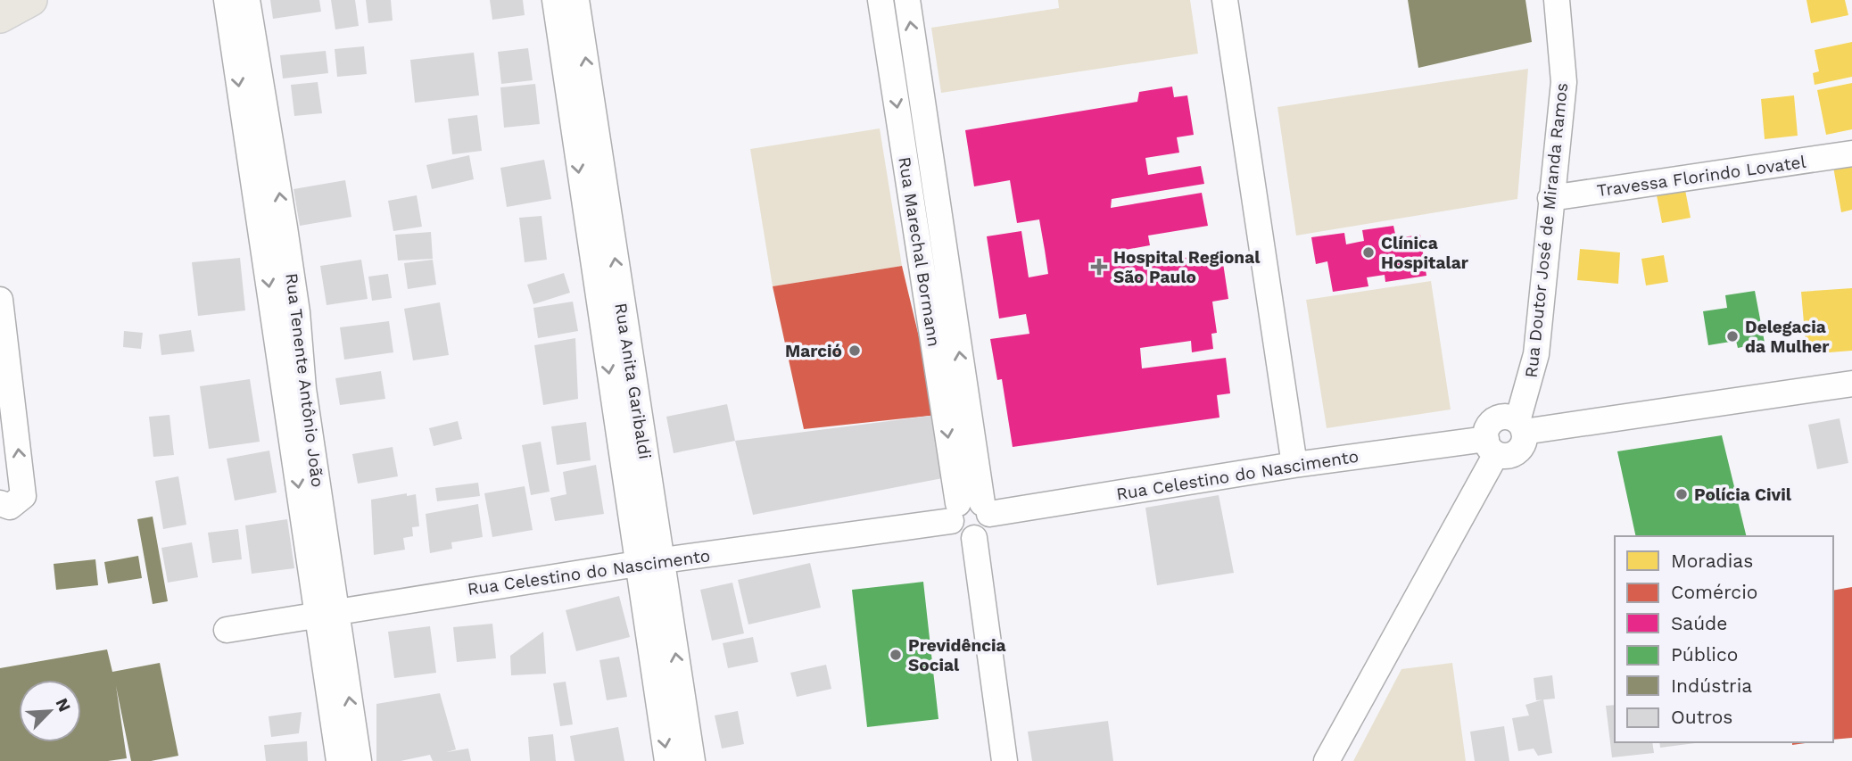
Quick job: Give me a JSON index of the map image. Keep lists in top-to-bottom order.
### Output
{
  "streets": {
    "street": [
      "Travessa Florindo Lovatel",
      "Rua Doutor José de Miranda Ramos",
      "Rua Marechal Bormann",
      "Rua Tenente Antônio João",
      "Rua Anita Garibaldi",
      "Rua Celestino do Nascimento"
    ]
  },
  "crossings": [
    ["Travessa Florindo Lovatel", "Rua Doutor José de Miranda Ramos"],
    ["Rua Doutor José de Miranda Ramos", "Rua Celestino do Nascimento"],
    ["Rua Marechal Bormann", "Rua Celestino do Nascimento"],
    ["Rua Tenente Antônio João", "Rua Celestino do Nascimento"],
    ["Rua Anita Garibaldi", "Rua Celestino do Nascimento"]
  ],
  "places": {
    "other": [
      "Clínica Hospitalar",
      "Delegacia da Mulher",
      "Marció",
      "Polícia Civil",
      "Previdência Social"
    ],
    "health": ["Hospital Regional São Paulo"]
  },
  "legend": [
    "Moradias",
    "Comércio",
    "Saúde",
    "Público",
    "Indústria",
    "Outros"
  ],
  "north": "top right"
}
